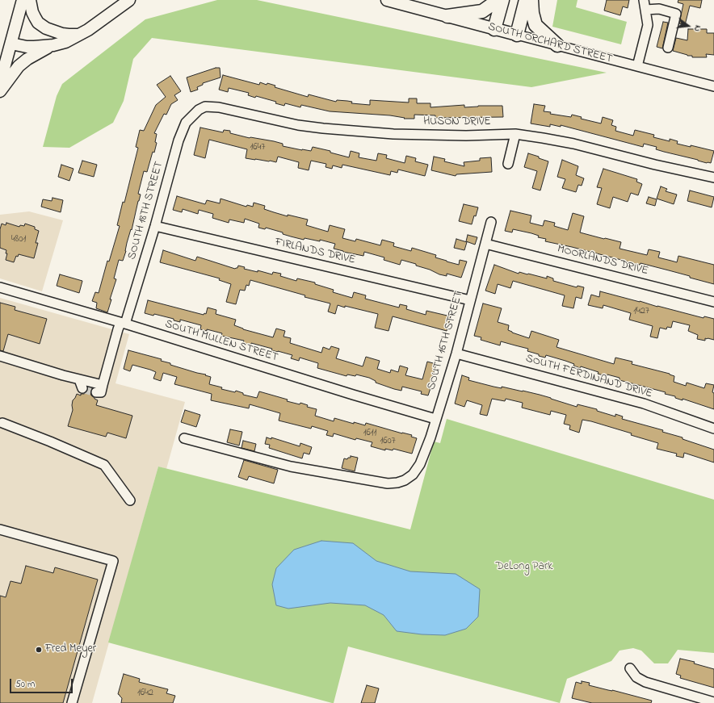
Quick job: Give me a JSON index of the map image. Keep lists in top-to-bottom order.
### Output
{
  "streets": {
    "main road": ["SOUTH ORCHARD STREET"],
    "street": [
      "HUSON DRIVE",
      "SOUTH 18TH STREET",
      "FIRLANDS DRIVE",
      "MOORLANDS DRIVE",
      "SOUTH 16TH STREET",
      "SOUTH MULLEN STREET",
      "SOUTH FERDINAND DRIVE"
    ]
  },
  "crossings": [
    ["HUSON DRIVE", "SOUTH 18TH STREET"],
    ["SOUTH 18TH STREET", "FIRLANDS DRIVE"],
    ["SOUTH 18TH STREET", "SOUTH MULLEN STREET"],
    ["FIRLANDS DRIVE", "SOUTH 16TH STREET"],
    ["MOORLANDS DRIVE", "SOUTH 16TH STREET"],
    ["SOUTH 16TH STREET", "SOUTH MULLEN STREET"],
    ["SOUTH 16TH STREET", "SOUTH FERDINAND DRIVE"]
  ],
  "parks": ["DeLong Park"],
  "places": ["Fred Meyer"],
  "house_numbers": [
    "1647",
    "4801",
    "1427",
    "1611",
    "1607",
    "1642"
  ],
  "scale_bar": "50 m",
  "north": "right"
}
